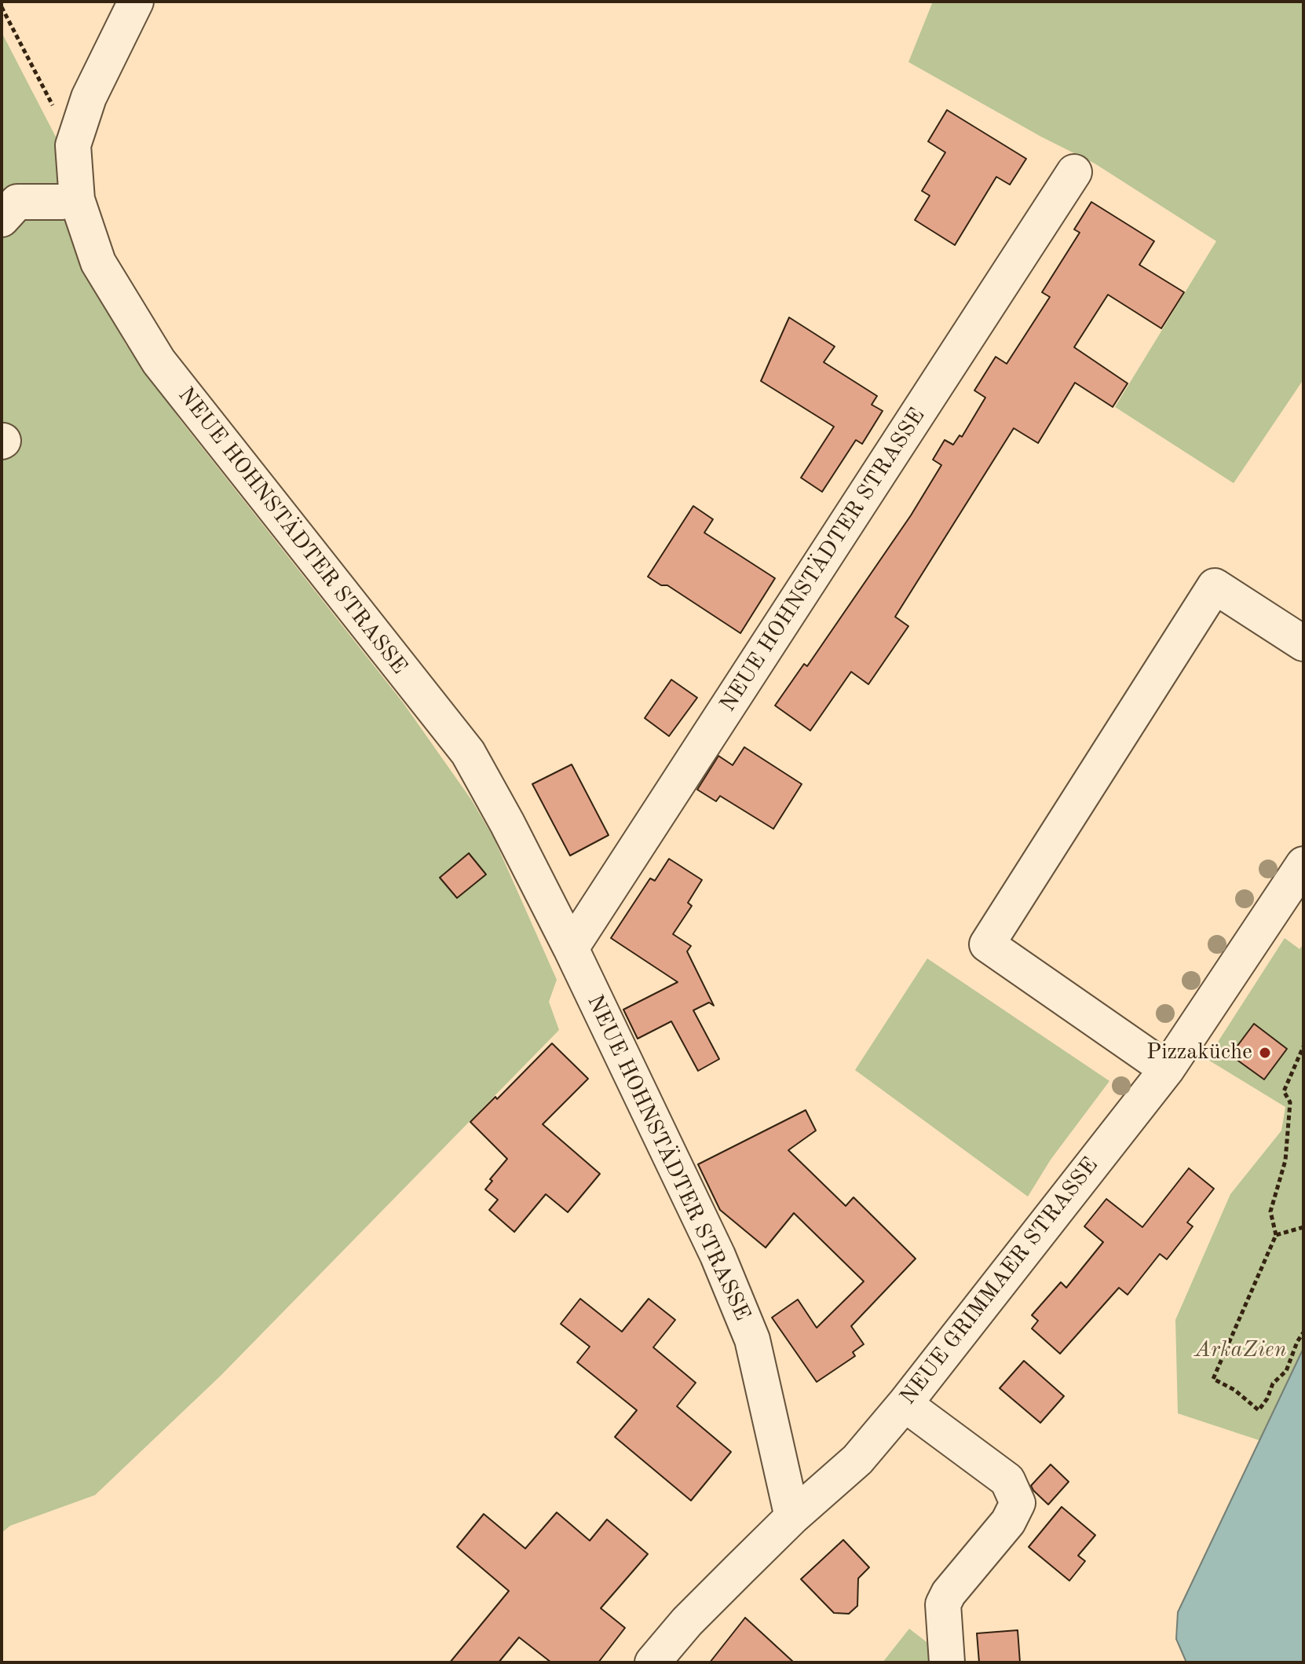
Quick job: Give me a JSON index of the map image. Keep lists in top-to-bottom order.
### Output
{
  "streets": {
    "street": ["NEUE HOHNSTÄDTER STRASSE", "NEUE GRIMMAER STRASSE"]
  },
  "crossings": [
    ["NEUE HOHNSTÄDTER STRASSE", "NEUE GRIMMAER STRASSE"]
  ],
  "parks": ["ArkaZien"],
  "places": ["Pizzaküche"]
}
